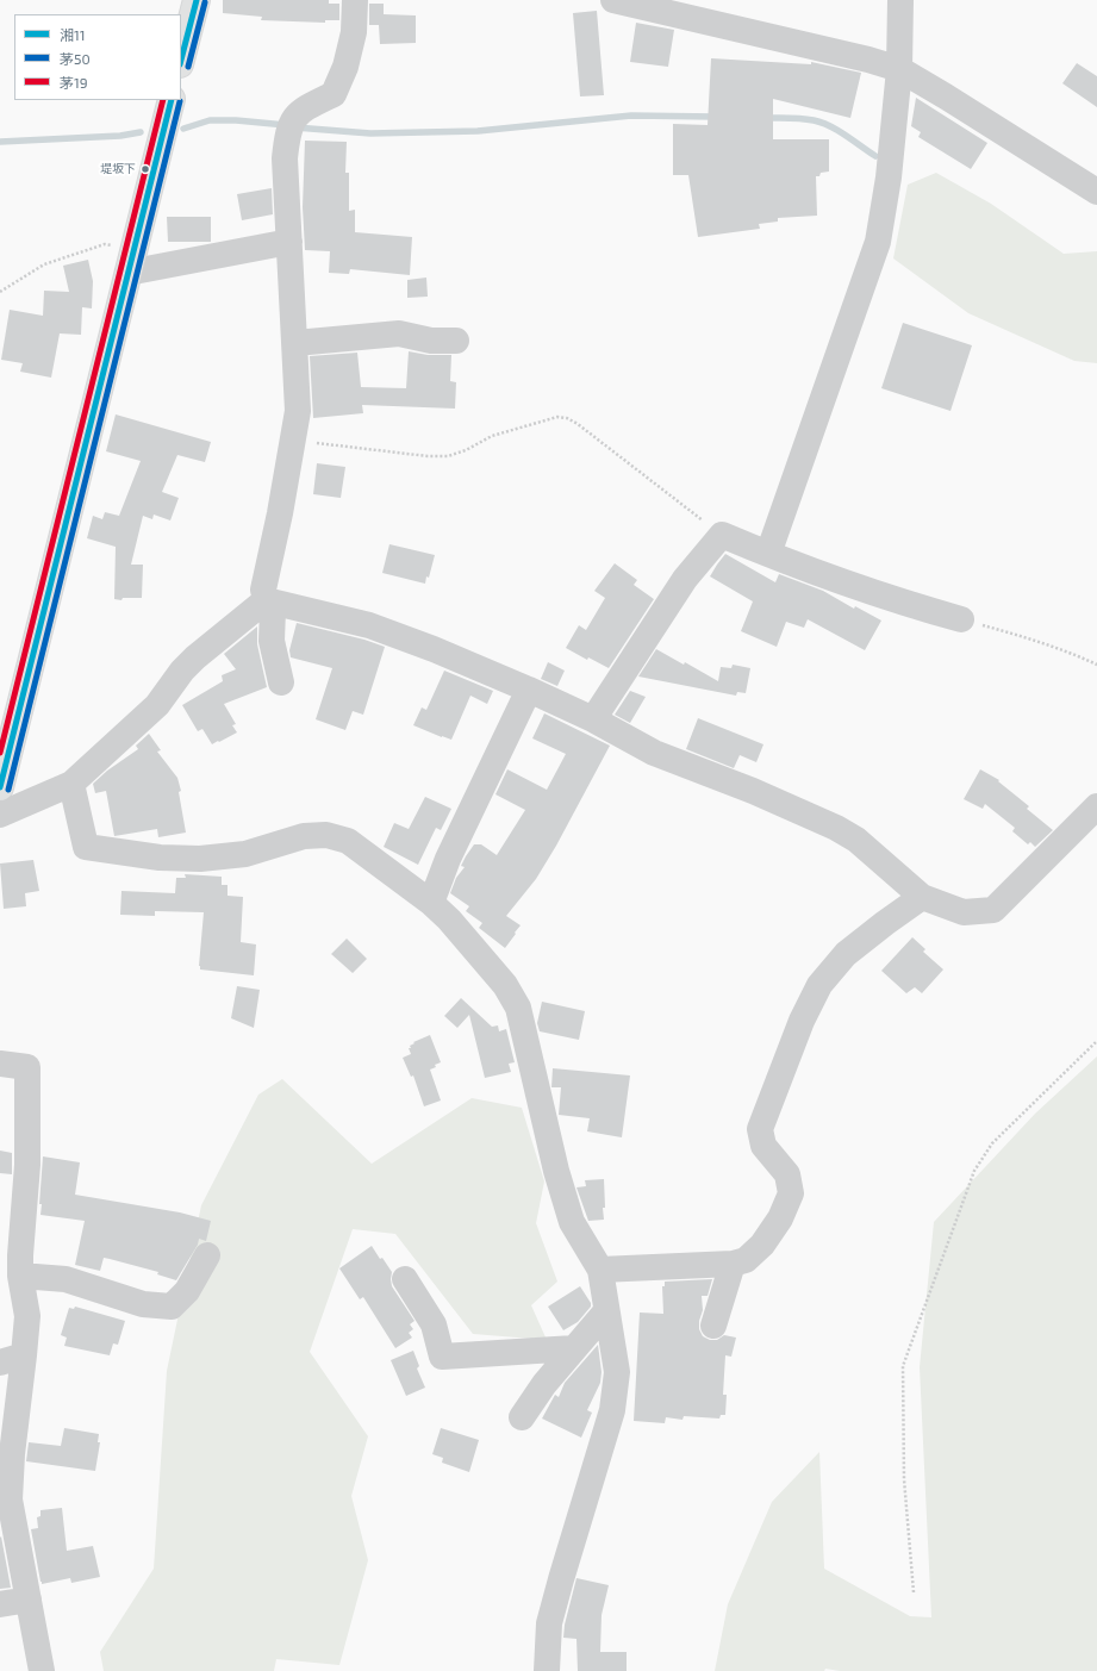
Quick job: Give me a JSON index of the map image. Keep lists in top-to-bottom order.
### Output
{
  "places": ["堤坂下"],
  "lines": ["transit line 湘11", "transit line 茅50", "transit line 茅19"],
  "legend": ["湘11", "茅50", "茅19"]
}
